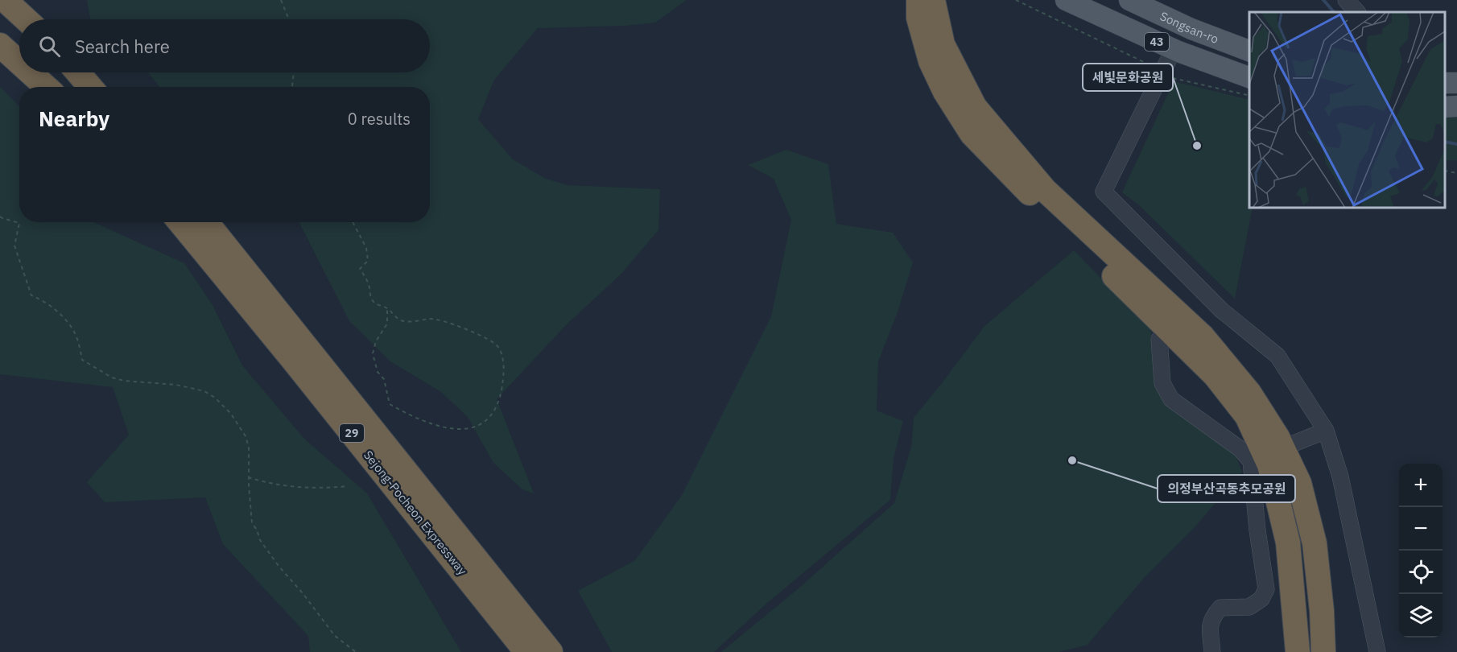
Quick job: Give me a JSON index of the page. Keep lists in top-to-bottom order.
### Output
{
  "streets": {
    "highway": ["29", "Sejong-Pocheon Expressway"],
    "main road": ["Songsan-ro", "43"]
  },
  "places": ["세빛문화공원", "의정부산곡동추모공원"],
  "page": {
    "search": "Search here",
    "heading": ["Nearby", "0 results"],
    "map_buttons": ["+", "−"]
  }
}
